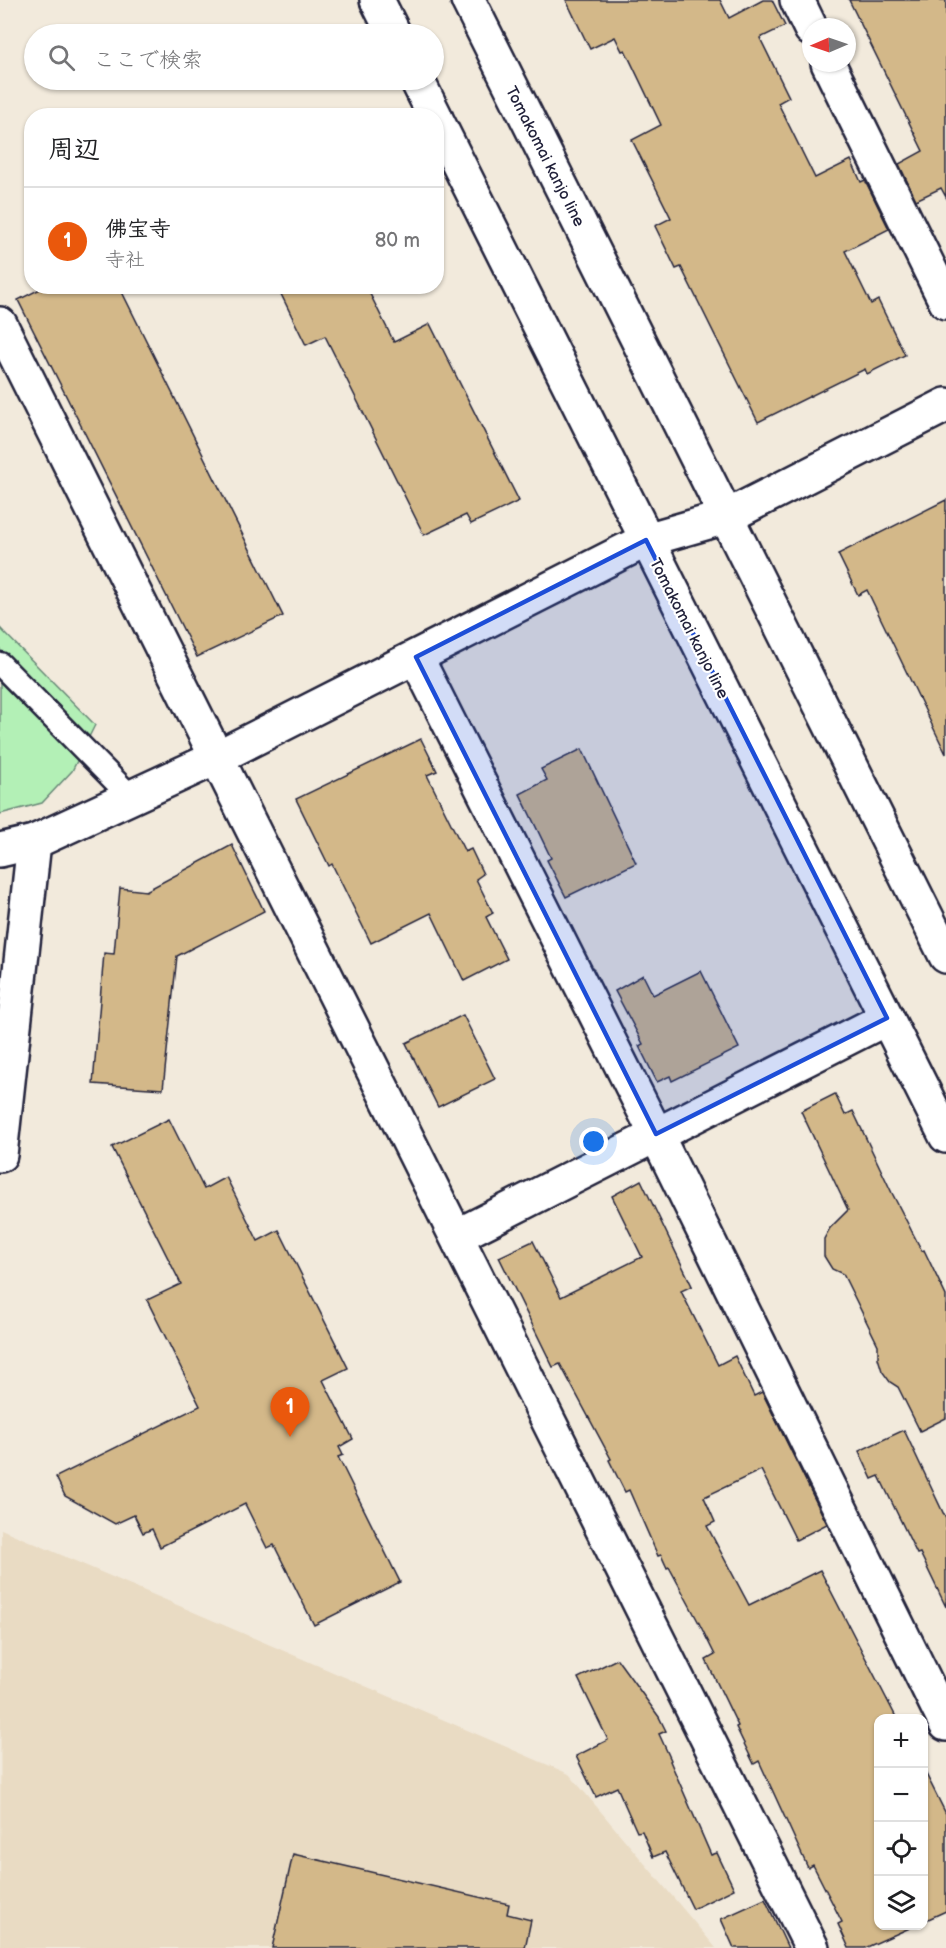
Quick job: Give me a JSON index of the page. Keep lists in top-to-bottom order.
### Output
{
  "streets": {
    "street": ["Tomakomai kanjo line"]
  },
  "north": "left",
  "page": {
    "search": "ここで検索",
    "heading": "周辺",
    "list": [
      {
        "mark": "1",
        "name": "佛宝寺",
        "note": "寺社",
        "value": "80 m"
      }
    ],
    "pins": "1",
    "map_buttons": ["+", "−"]
  }
}
